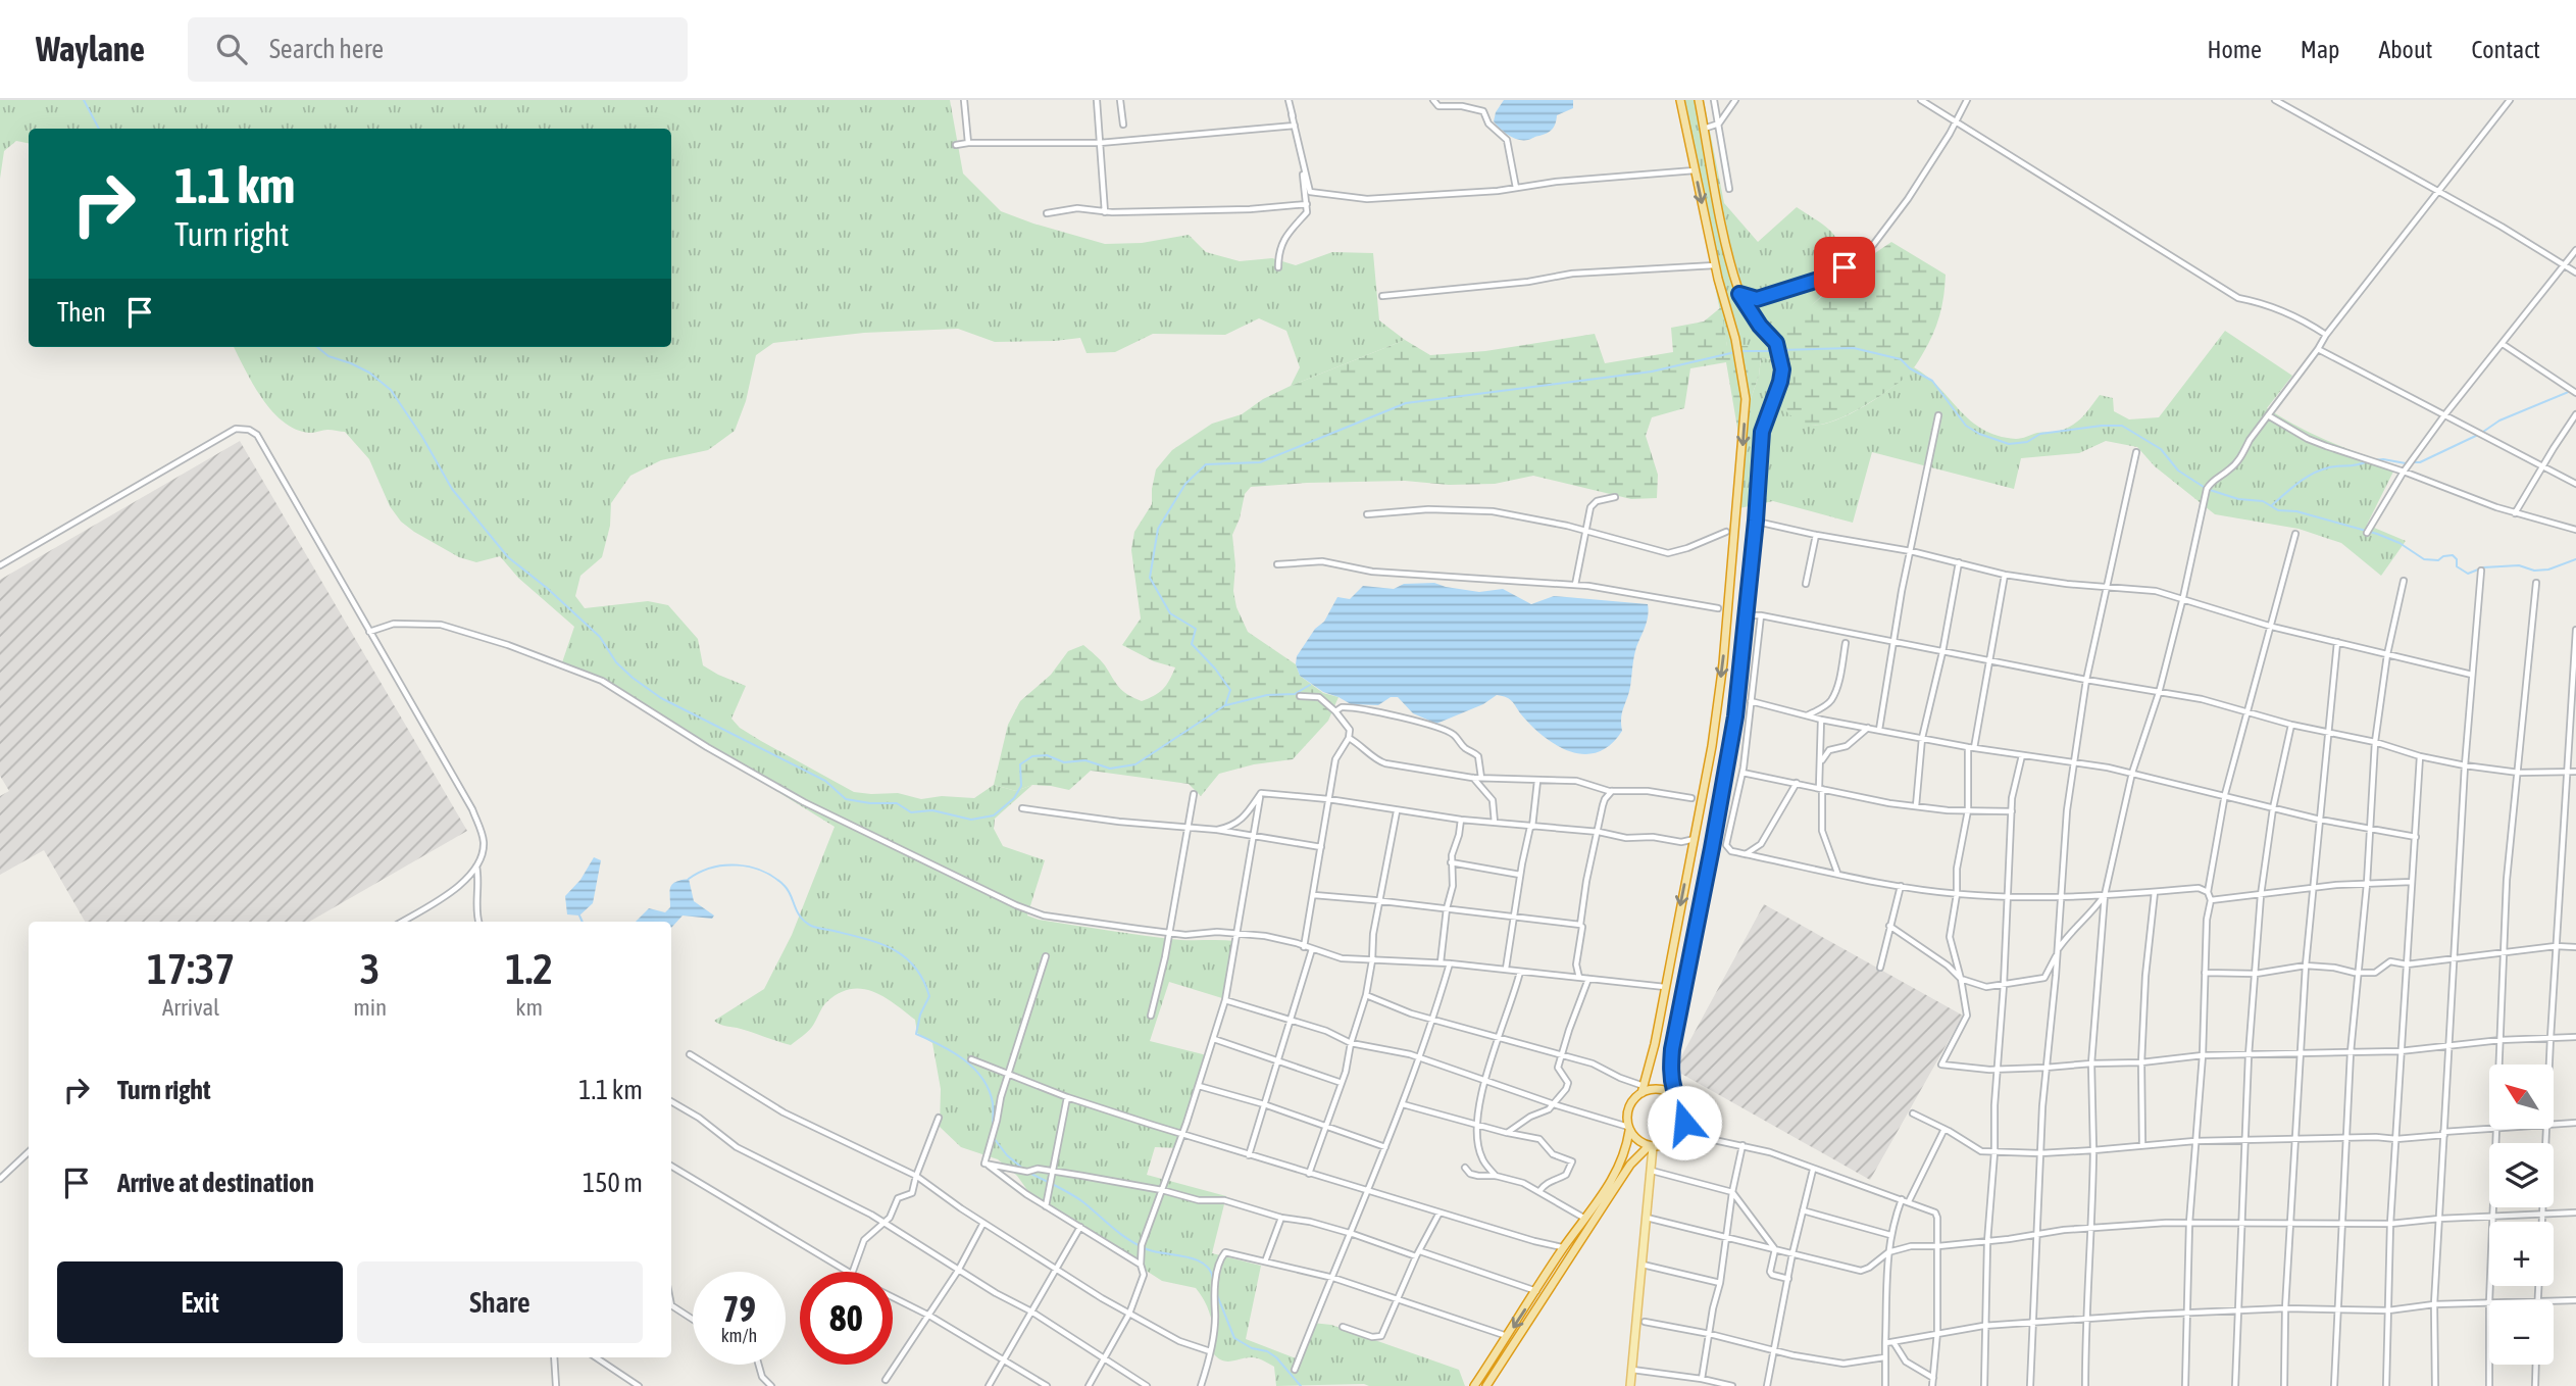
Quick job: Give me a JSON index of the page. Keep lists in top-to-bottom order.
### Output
{
  "north": "top left",
  "page": {
    "header": "Waylane",
    "search": "Search here",
    "nav": [
      "Home",
      "Map",
      "About",
      "Contact"
    ],
    "turn": ["1.1 km", "Turn right"],
    "then": "Then",
    "eta": [
      "17:37",
      "Arrival",
      "3",
      "min",
      "1.2",
      "km"
    ],
    "list": [
      {
        "name": "Turn right",
        "value": "1.1 km"
      },
      {
        "name": "Arrive at destination",
        "value": "150 m"
      }
    ],
    "map_buttons": ["+", "−"],
    "buttons": ["Exit", "Share"],
    "speed": "79 km/h",
    "limit": "80"
  }
}
